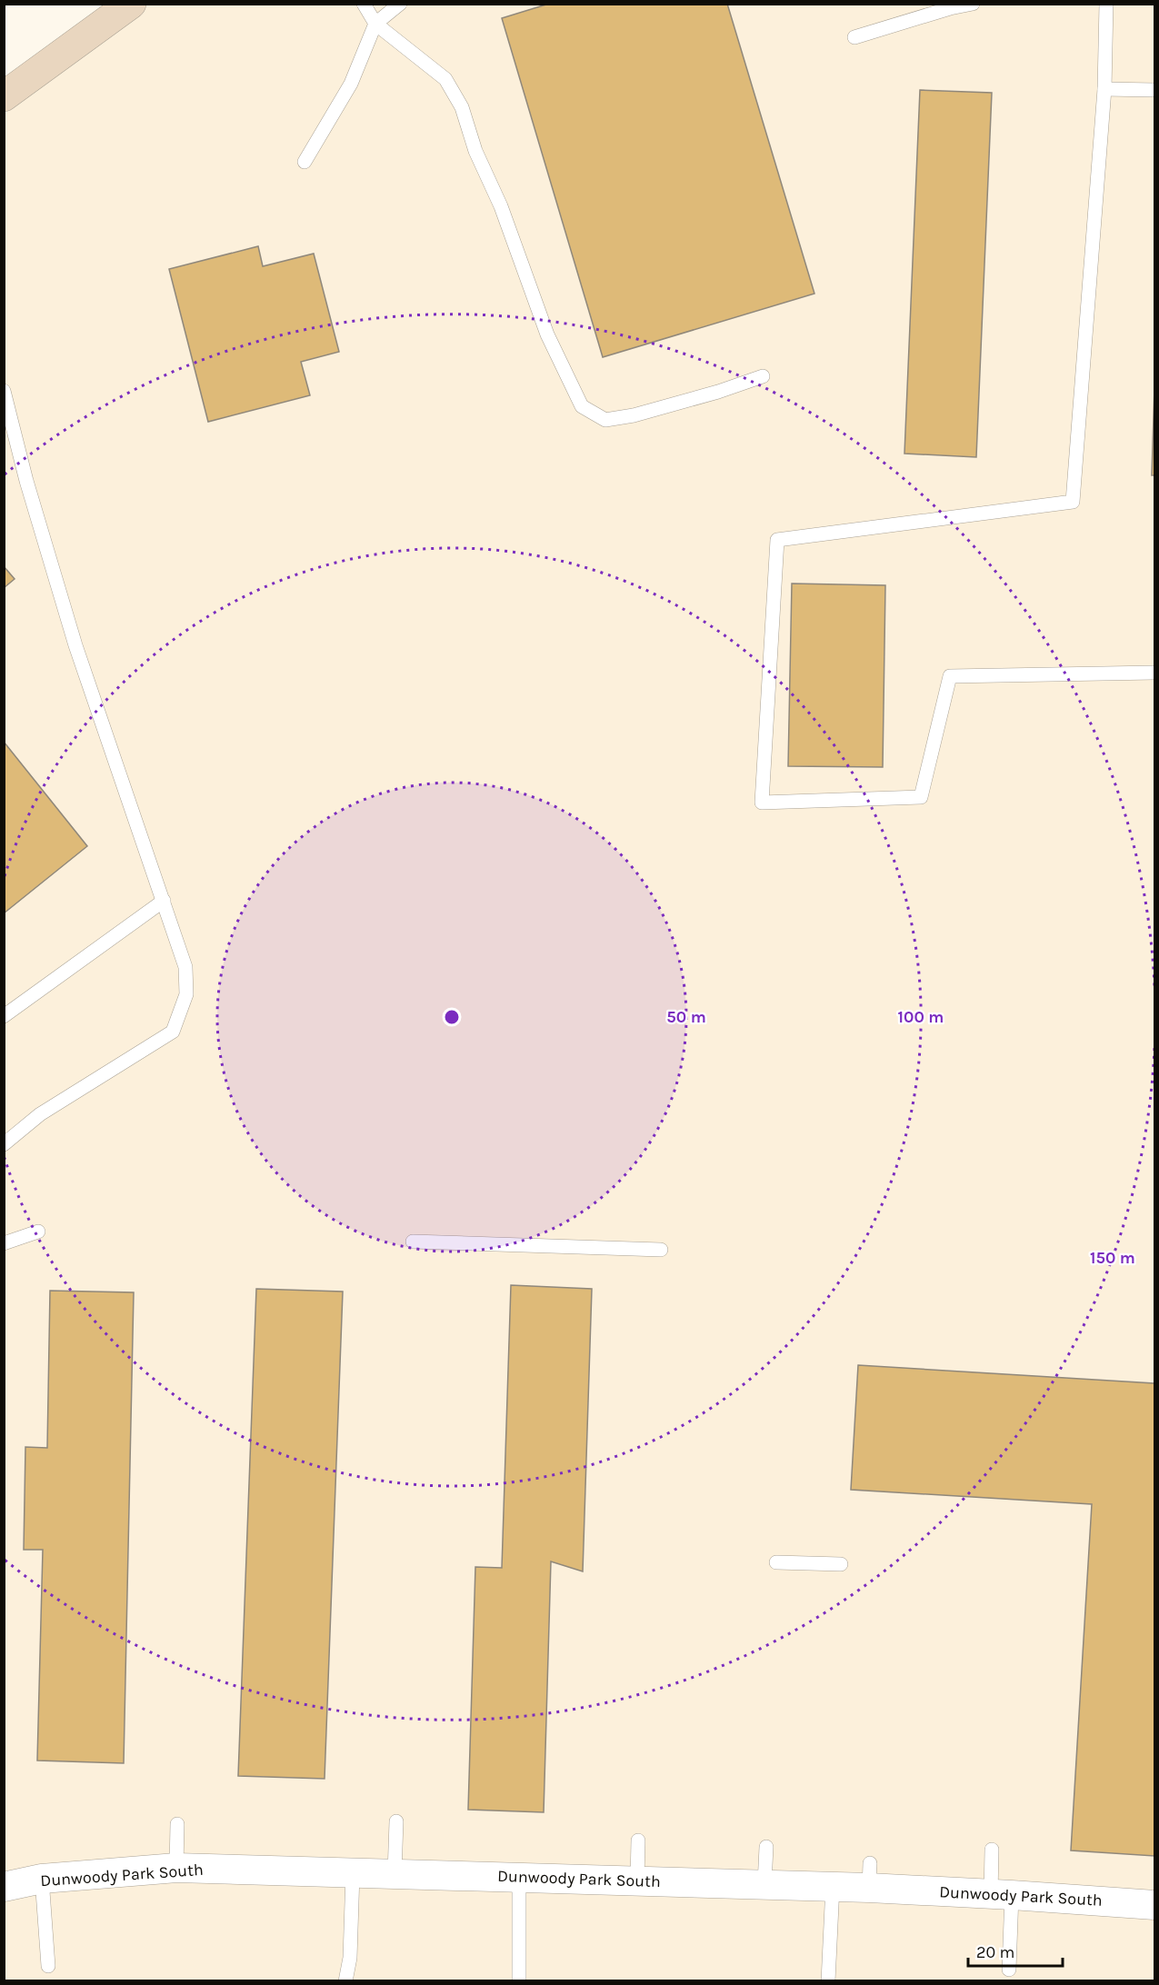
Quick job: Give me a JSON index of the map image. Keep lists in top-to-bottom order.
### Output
{
  "streets": {
    "street": ["Dunwoody Park South"]
  },
  "scale_bar": "20 m",
  "rings": ["50 m", "100 m", "150 m"]
}
